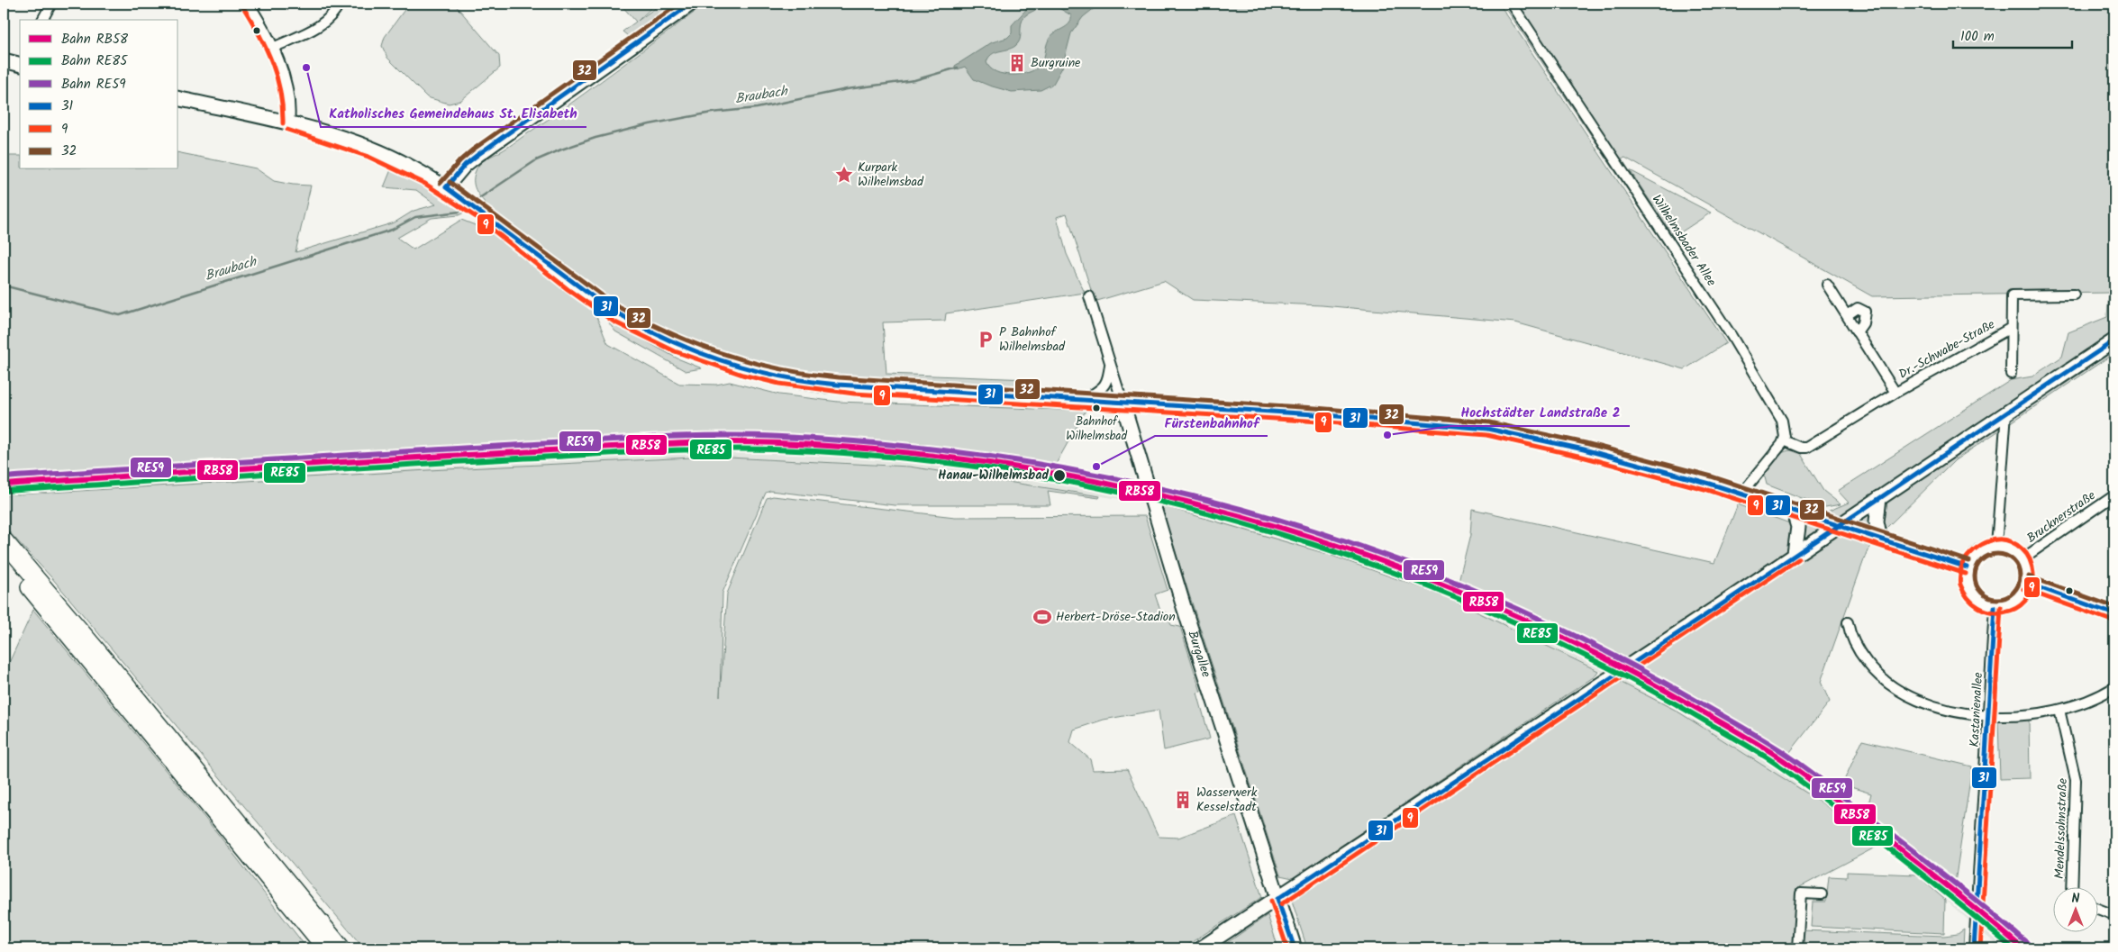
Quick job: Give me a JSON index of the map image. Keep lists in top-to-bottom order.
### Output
{
  "streets": {
    "main road": ["Burgallee"],
    "street": [
      "Wilhelmsbader Allee",
      "Dr.-Schwabe-Straße",
      "Brucknerstraße",
      "Kastanienallee",
      "Mendelssohnstraße"
    ]
  },
  "crossings": [
    ["Wilhelmsbader Allee", "Dr.-Schwabe-Straße"],
    ["Brucknerstraße", "Kastanienallee"]
  ],
  "water": ["Braubach"],
  "places": {
    "building": ["Burgruine", "Wasserwerk Kesselstadt"],
    "other": [
      "Katholisches Gemeindehaus St. Elisabeth",
      "Bahnhof Wilhelmsbad",
      "Hochstädter Landstraße 2",
      "Fürstenbahnhof",
      "Hanau-Wilhelmsbad"
    ],
    "place": ["Kurpark Wilhelmsbad"],
    "parking": ["P Bahnhof Wilhelmsbad"],
    "sports": ["Herbert-Dröse-Stadion"]
  },
  "lines": [
    "transit line 31",
    "transit line 32",
    "transit line 9",
    "rail line RE59",
    "rail line RB58",
    "rail line RE85"
  ],
  "legend": [
    "Bahn RB58",
    "Bahn RE85",
    "Bahn RE59",
    "31",
    "9",
    "32"
  ],
  "scale_bar": "100 m",
  "north": "top"
}
